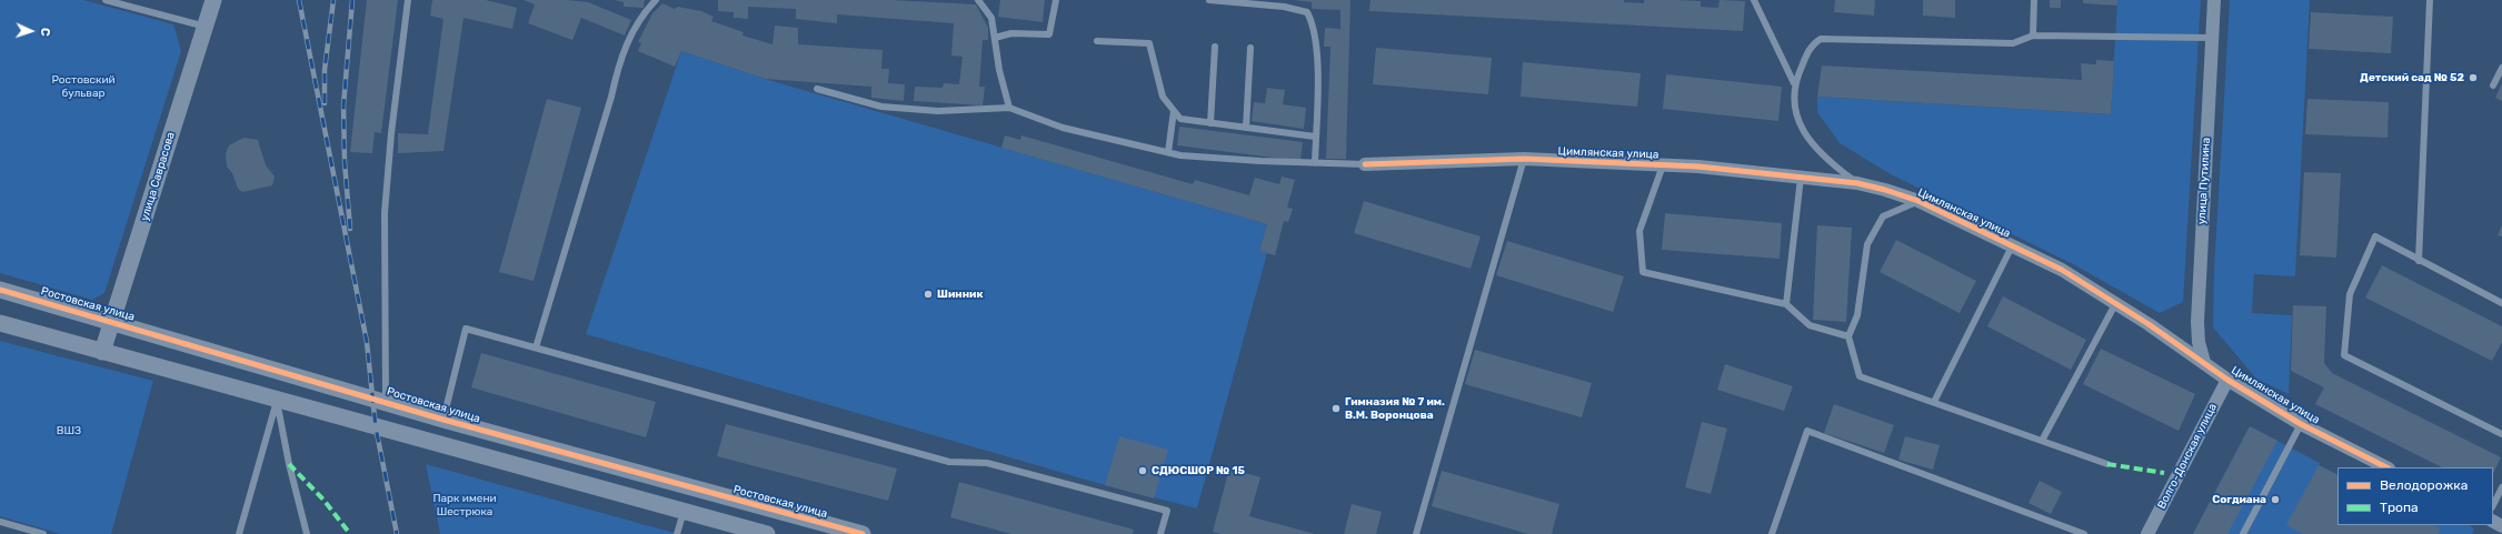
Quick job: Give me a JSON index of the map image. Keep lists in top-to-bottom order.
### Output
{
  "streets": {
    "street": [
      "Цимлянская улица",
      "улица Саврасова",
      "улица Путилина",
      "Ростовская улица",
      "Волго-Донская улица"
    ]
  },
  "crossings": [
    ["Цимлянская улица", "улица Путилина"],
    ["Цимлянская улица", "Волго-Донская улица"],
    ["улица Саврасова", "Ростовская улица"]
  ],
  "parks": ["Ростовский бульвар", "ВШЗ", "Парк имени Шестрюка"],
  "places": [
    "Детский сад № 52",
    "Шинник",
    "Гимназия № 7 им. В.М. Воронцова",
    "СДЮСШОР № 15",
    "Согдиана"
  ],
  "legend": ["Велодорожка", "Тропа"],
  "north": "right"
}
